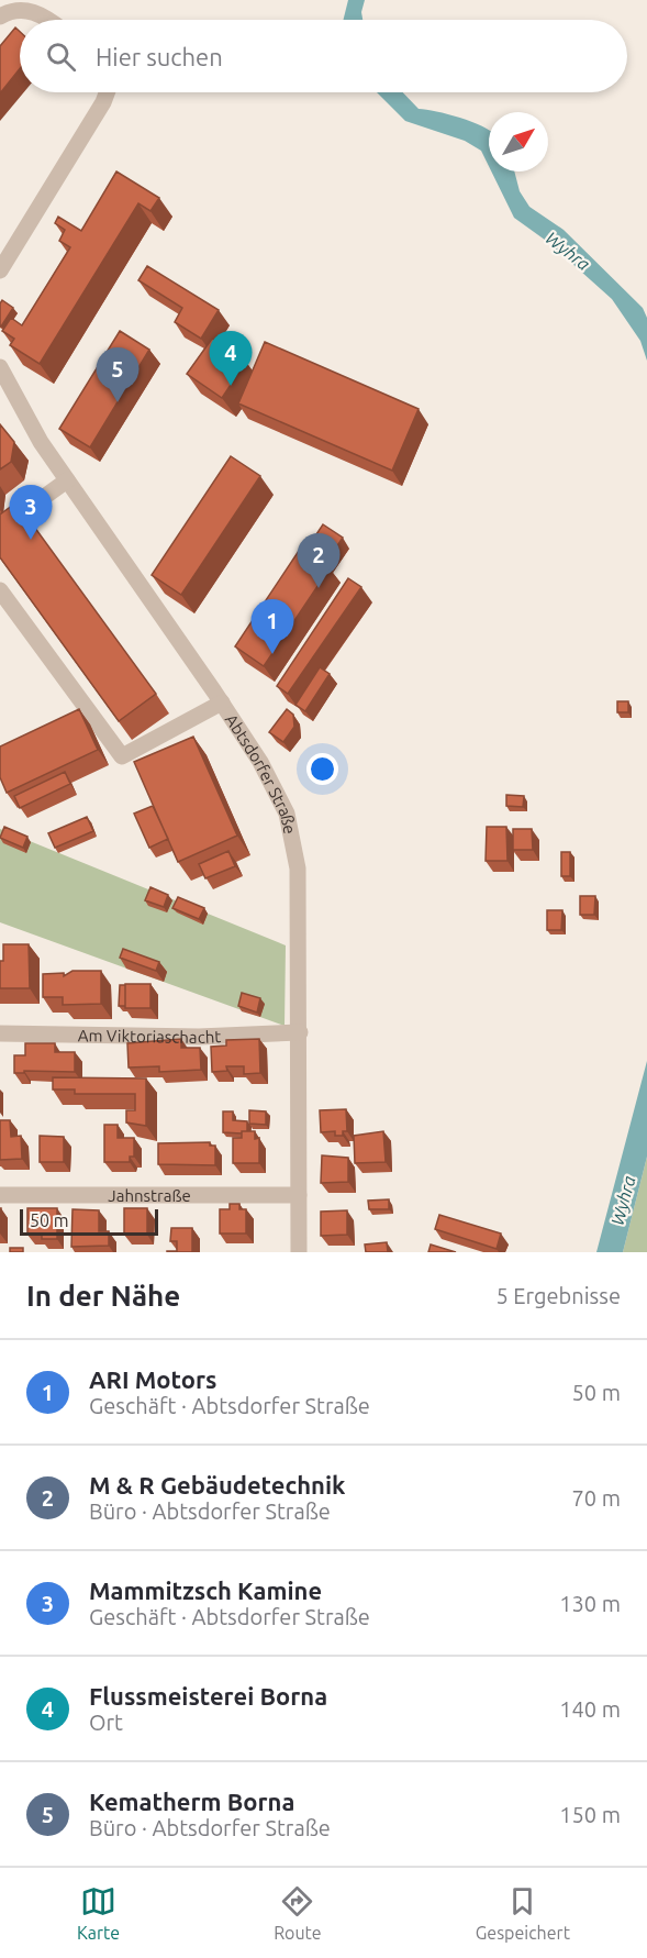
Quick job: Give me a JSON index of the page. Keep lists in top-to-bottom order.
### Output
{
  "streets": {
    "street": ["Abtsdorfer Straße", "Am Viktoriaschacht", "Jahnstraße"]
  },
  "crossings": [
    ["Abtsdorfer Straße", "Am Viktoriaschacht"],
    ["Abtsdorfer Straße", "Jahnstraße"]
  ],
  "water": ["Wyhra"],
  "scale_bar": "50 m",
  "north": "top right",
  "page": {
    "search": "Hier suchen",
    "pins": [
      "4",
      "5",
      "3",
      "2",
      "1"
    ],
    "scale": "50 m",
    "heading": ["In der Nähe", "5 Ergebnisse"],
    "list": [
      {
        "mark": "1",
        "name": "ARI Motors",
        "note": "Geschäft · Abtsdorfer Straße",
        "value": "50 m"
      },
      {
        "mark": "2",
        "name": "M & R Gebäudetechnik",
        "note": "Büro · Abtsdorfer Straße",
        "value": "70 m"
      },
      {
        "mark": "3",
        "name": "Mammitzsch Kamine",
        "note": "Geschäft · Abtsdorfer Straße",
        "value": "130 m"
      },
      {
        "mark": "4",
        "name": "Flussmeisterei Borna",
        "note": "Ort",
        "value": "140 m"
      },
      {
        "mark": "5",
        "name": "Kematherm Borna",
        "note": "Büro · Abtsdorfer Straße",
        "value": "150 m"
      }
    ],
    "nav": ["Karte", "Route", "Gespeichert"]
  }
}
